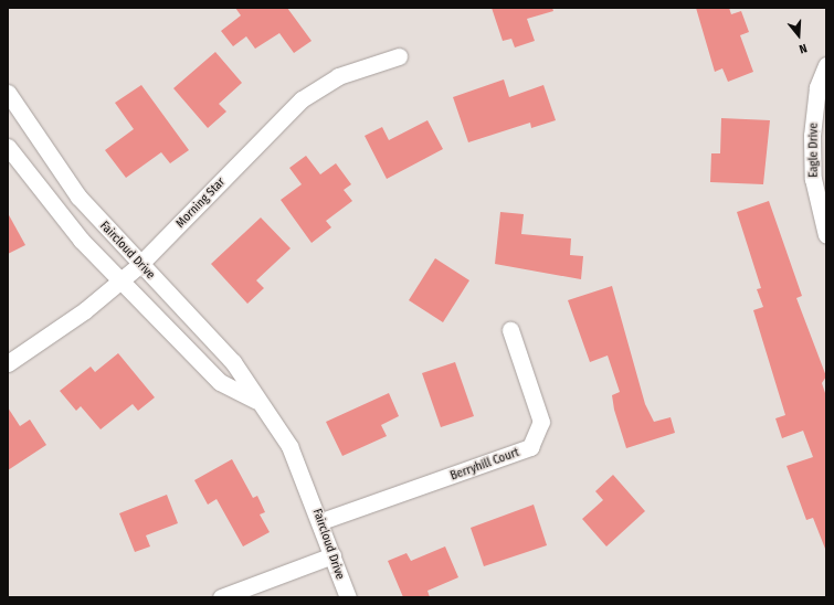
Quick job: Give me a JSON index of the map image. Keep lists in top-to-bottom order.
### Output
{
  "streets": {
    "street": [
      "Eagle Drive",
      "Morning Star",
      "Faircloud Drive",
      "Berryhill Court"
    ]
  },
  "crossings": [
    ["Morning Star", "Faircloud Drive"],
    ["Faircloud Drive", "Berryhill Court"]
  ],
  "north": "bottom"
}
